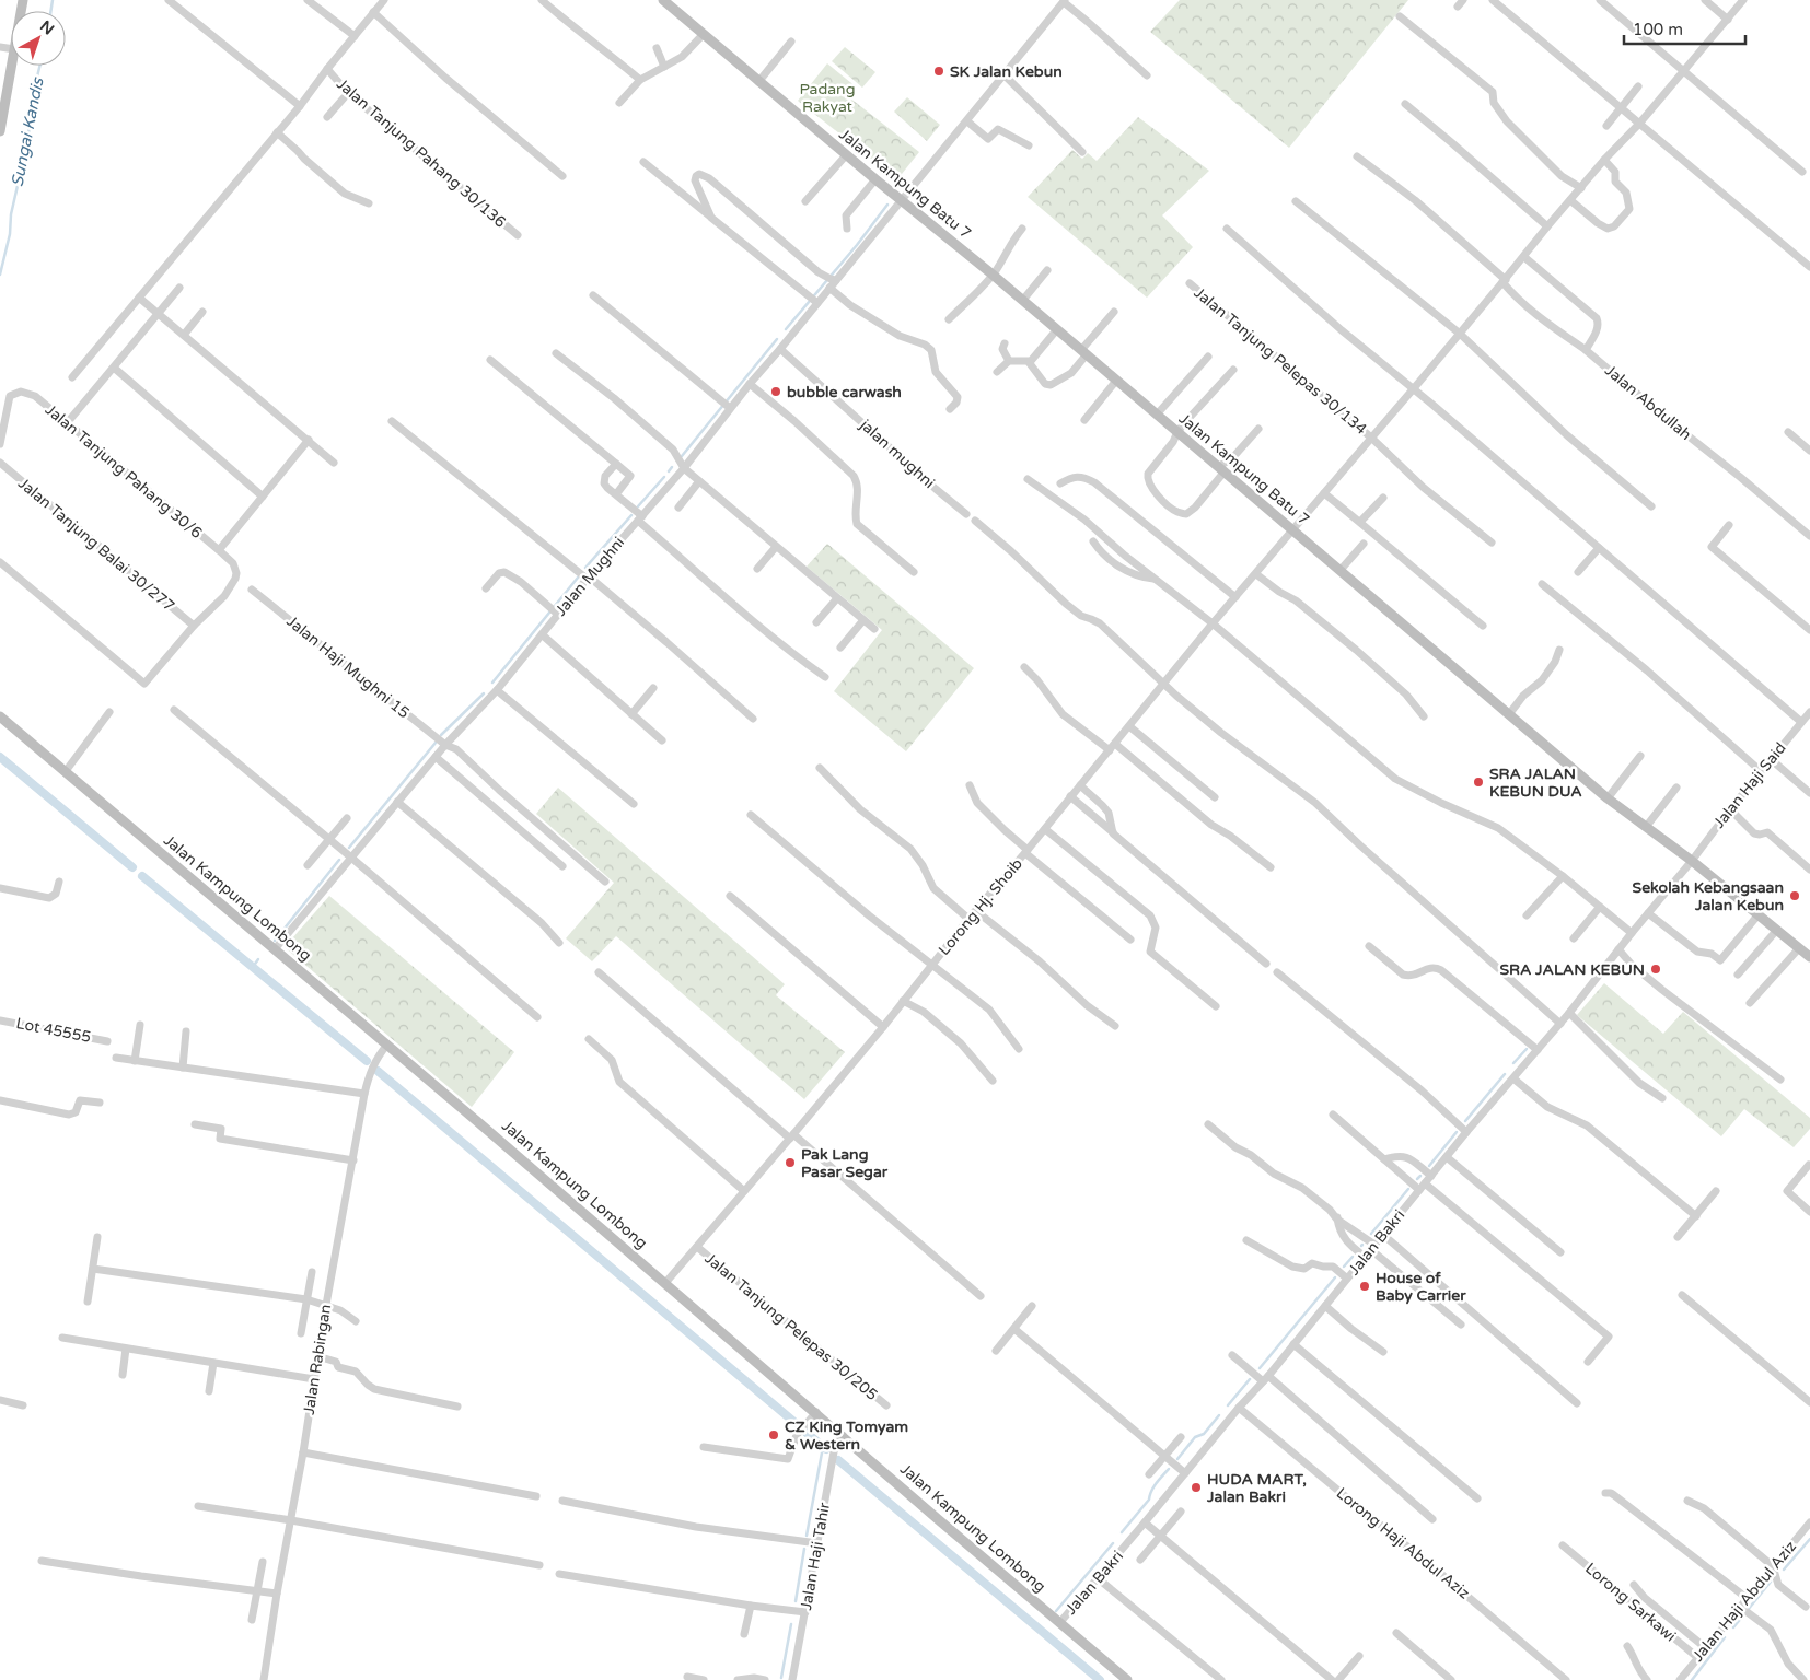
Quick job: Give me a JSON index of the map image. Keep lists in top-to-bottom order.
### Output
{
  "streets": {
    "street": [
      "Jalan Tanjung Pahang 30/136",
      "Jalan Kampung Batu 7",
      "Jalan Tanjung Pelepas 30/134",
      "Jalan Abdullah",
      "jalan mughni",
      "Jalan Tanjung Pahang 30/6",
      "Jalan Tanjung Balai 30/277",
      "Jalan Mughni",
      "Jalan Haji Mughni 15",
      "Jalan Haji Said",
      "Jalan Kampung Lombong",
      "Lorong Hj. Shoib",
      "Lot 45555",
      "Jalan Bakri",
      "Jalan Tanjung Pelepas 30/205",
      "Jalan Rabingan",
      "Lorong Haji Abdul Aziz",
      "Jalan Haji Tahir",
      "Jalan Haji Abdul Aziz",
      "Lorong Sarkawi"
    ]
  },
  "crossings": [
    ["Jalan Kampung Batu 7", "Jalan Mughni"],
    ["Jalan Kampung Batu 7", "Jalan Haji Said"],
    ["Jalan Kampung Batu 7", "Lorong Hj. Shoib"],
    ["Jalan Kampung Batu 7", "Jalan Bakri"],
    ["jalan mughni", "Jalan Mughni"],
    ["Jalan Tanjung Pahang 30/6", "Jalan Tanjung Balai 30/277"],
    ["Jalan Mughni", "Jalan Haji Mughni 15"],
    ["Jalan Mughni", "Jalan Kampung Lombong"],
    ["Jalan Haji Said", "Jalan Bakri"],
    ["Jalan Kampung Lombong", "Lorong Hj. Shoib"],
    ["Jalan Kampung Lombong", "Jalan Bakri"],
    ["Jalan Kampung Lombong", "Jalan Rabingan"],
    ["Jalan Kampung Lombong", "Jalan Haji Tahir"],
    ["Lorong Hj. Shoib", "Jalan Tanjung Pelepas 30/205"],
    ["Jalan Bakri", "Lorong Haji Abdul Aziz"],
    ["Jalan Haji Abdul Aziz", "Lorong Sarkawi"]
  ],
  "water": ["Sungai Kandis"],
  "parks": ["Padang Rakyat"],
  "places": [
    "SK Jalan Kebun",
    "bubble carwash",
    "SRA JALAN KEBUN DUA",
    "Sekolah Kebangsaan Jalan Kebun",
    "SRA JALAN KEBUN",
    "Pak Lang Pasar Segar",
    "House of Baby Carrier",
    "CZ King Tomyam & Western",
    "HUDA MART, Jalan Bakri"
  ],
  "scale_bar": "100 m",
  "north": "top right"
}
